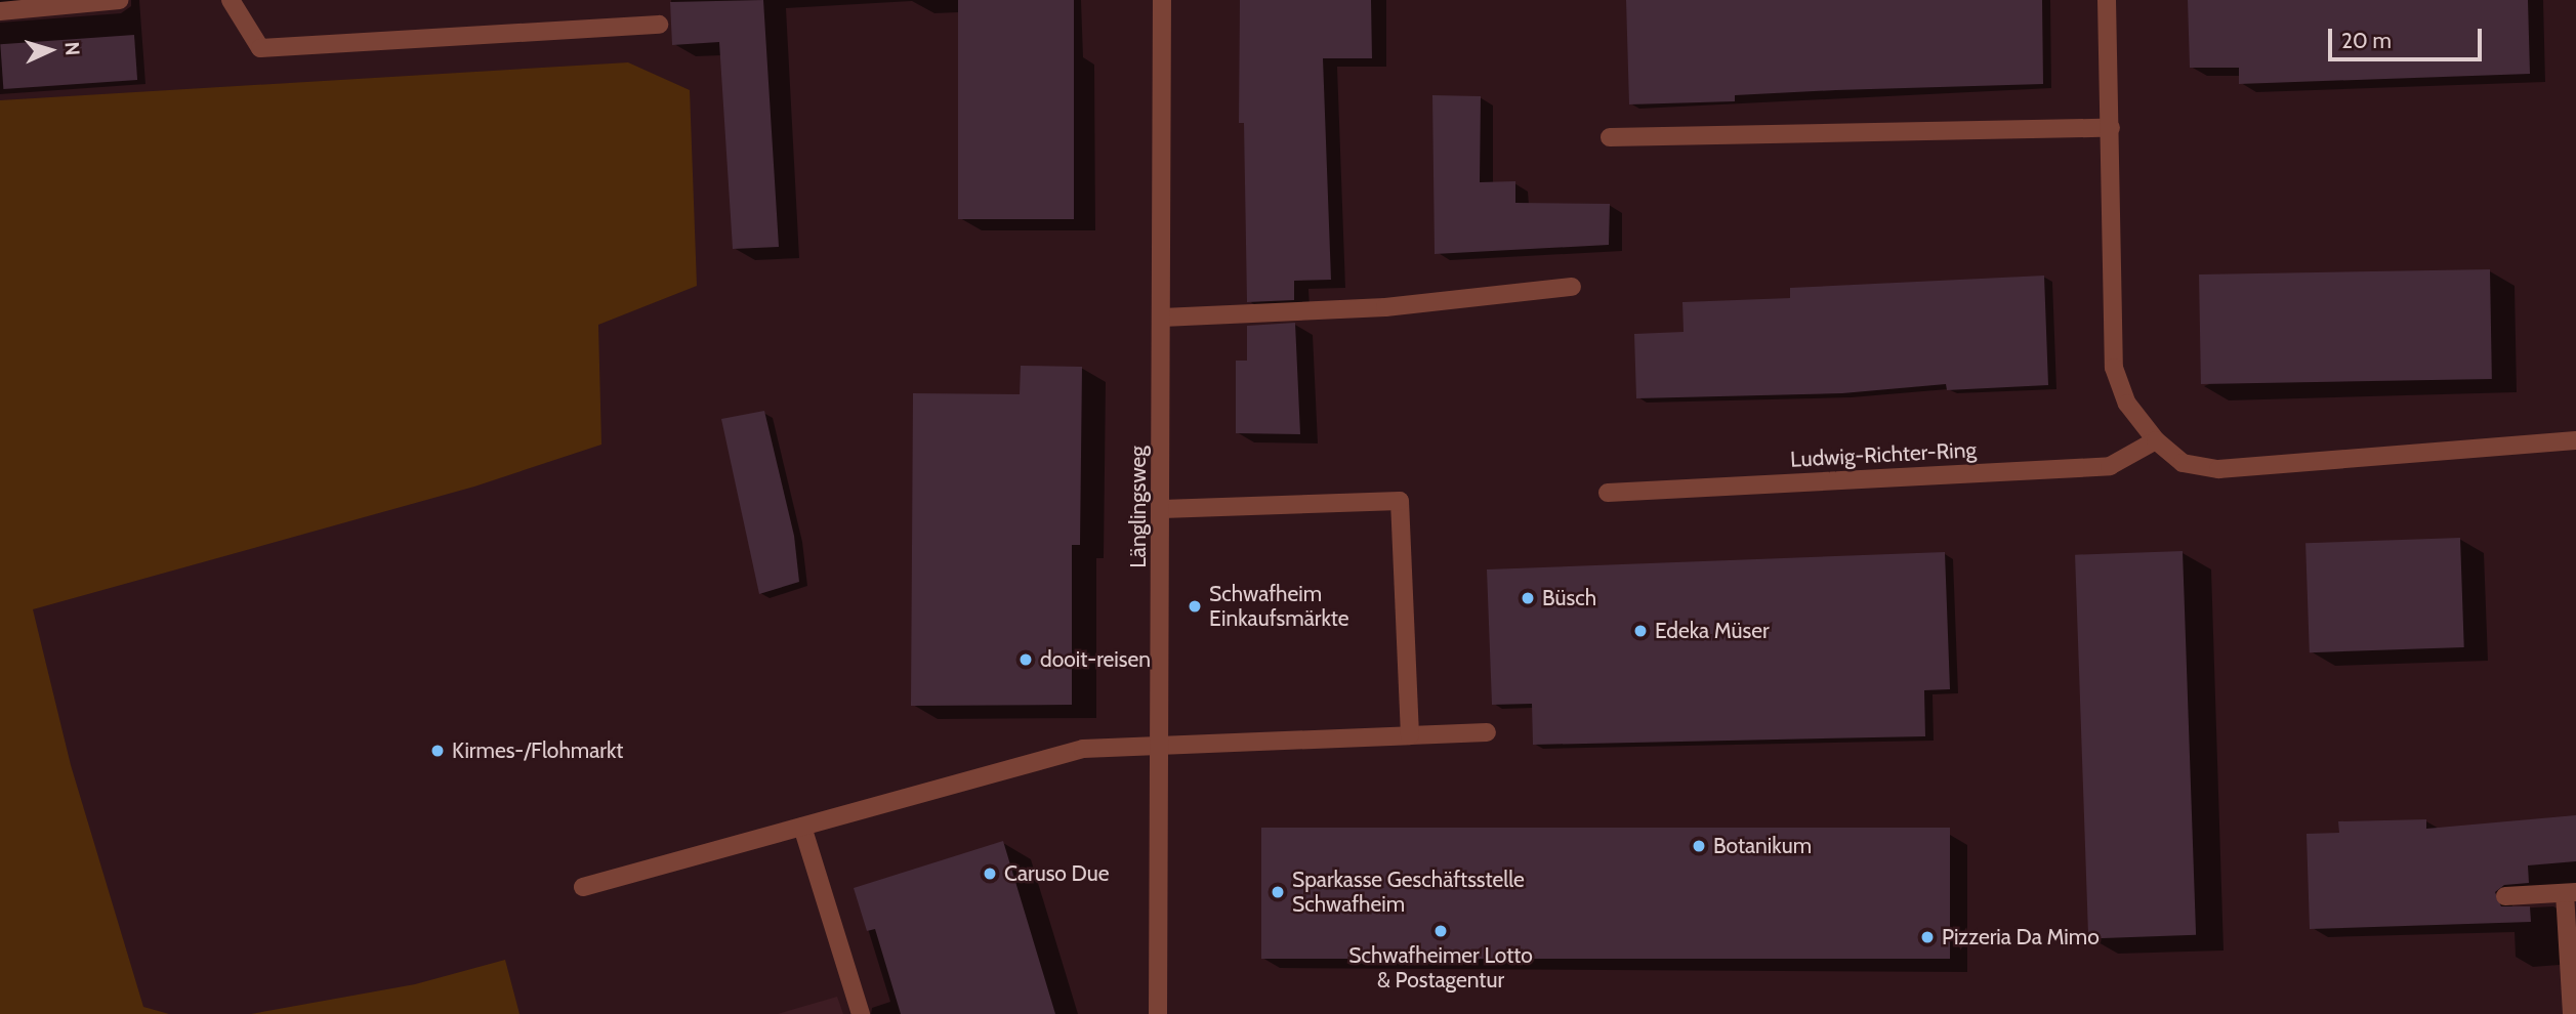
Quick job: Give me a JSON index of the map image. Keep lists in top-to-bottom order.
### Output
{
  "streets": {
    "street": ["Ludwig-Richter-Ring", "Länglingsweg"]
  },
  "places": [
    "Büsch",
    "Schwafheim Einkaufsmärkte",
    "Edeka Müser",
    "dooit-reisen",
    "Kirmes-/Flohmarkt",
    "Botanikum",
    "Caruso Due",
    "Sparkasse Geschäftsstelle Schwafheim",
    "Schwafheimer Lotto & Postagentur",
    "Pizzeria Da Mimo"
  ],
  "scale_bar": "20 m",
  "north": "right"
}
